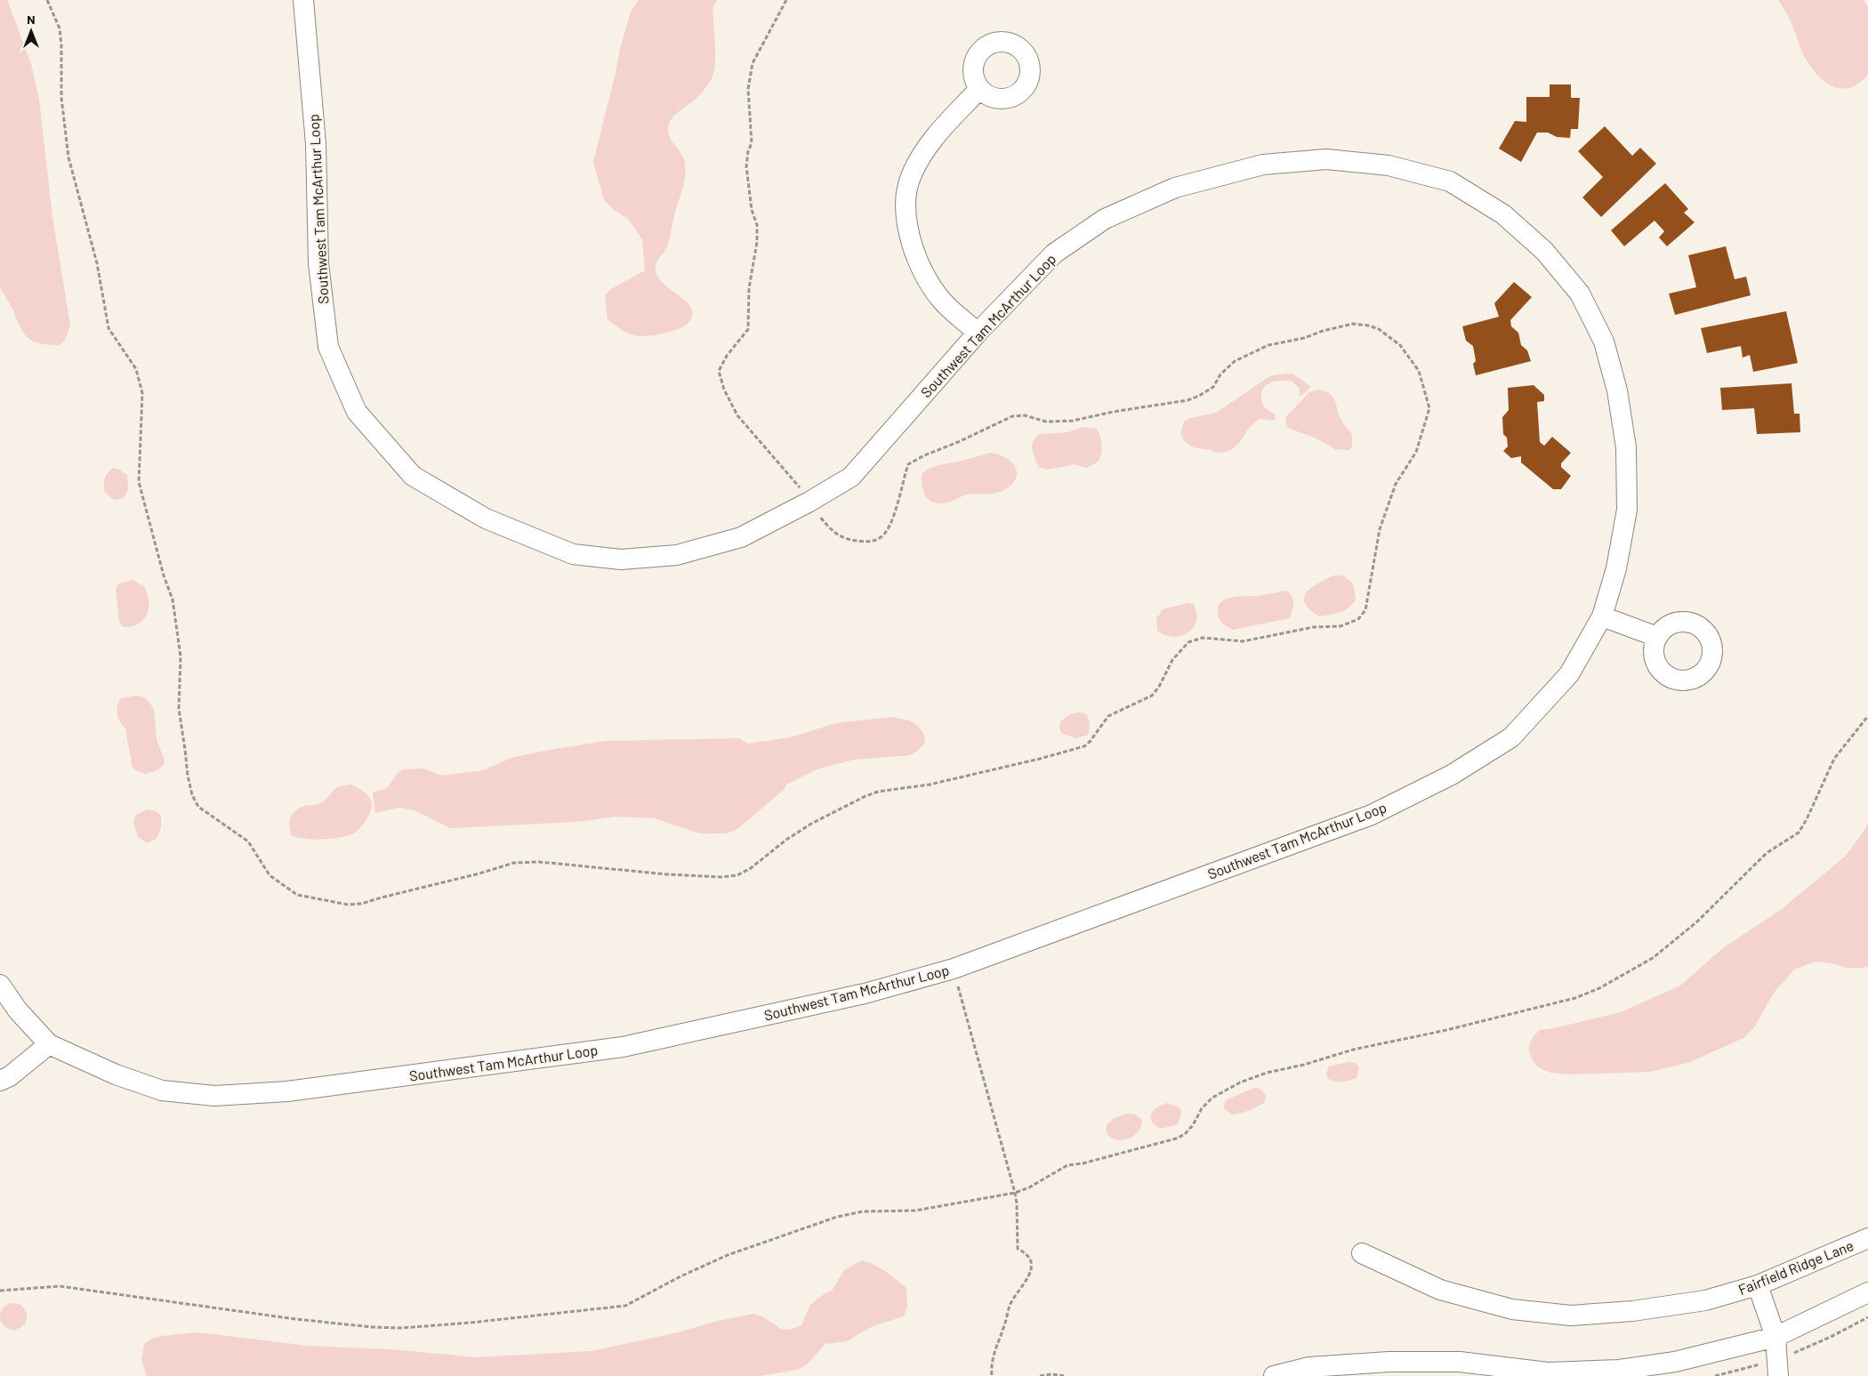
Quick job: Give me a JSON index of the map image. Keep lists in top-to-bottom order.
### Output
{
  "streets": {
    "street": ["Southwest Tam McArthur Loop", "Fairfield Ridge Lane"]
  },
  "north": "top"
}
